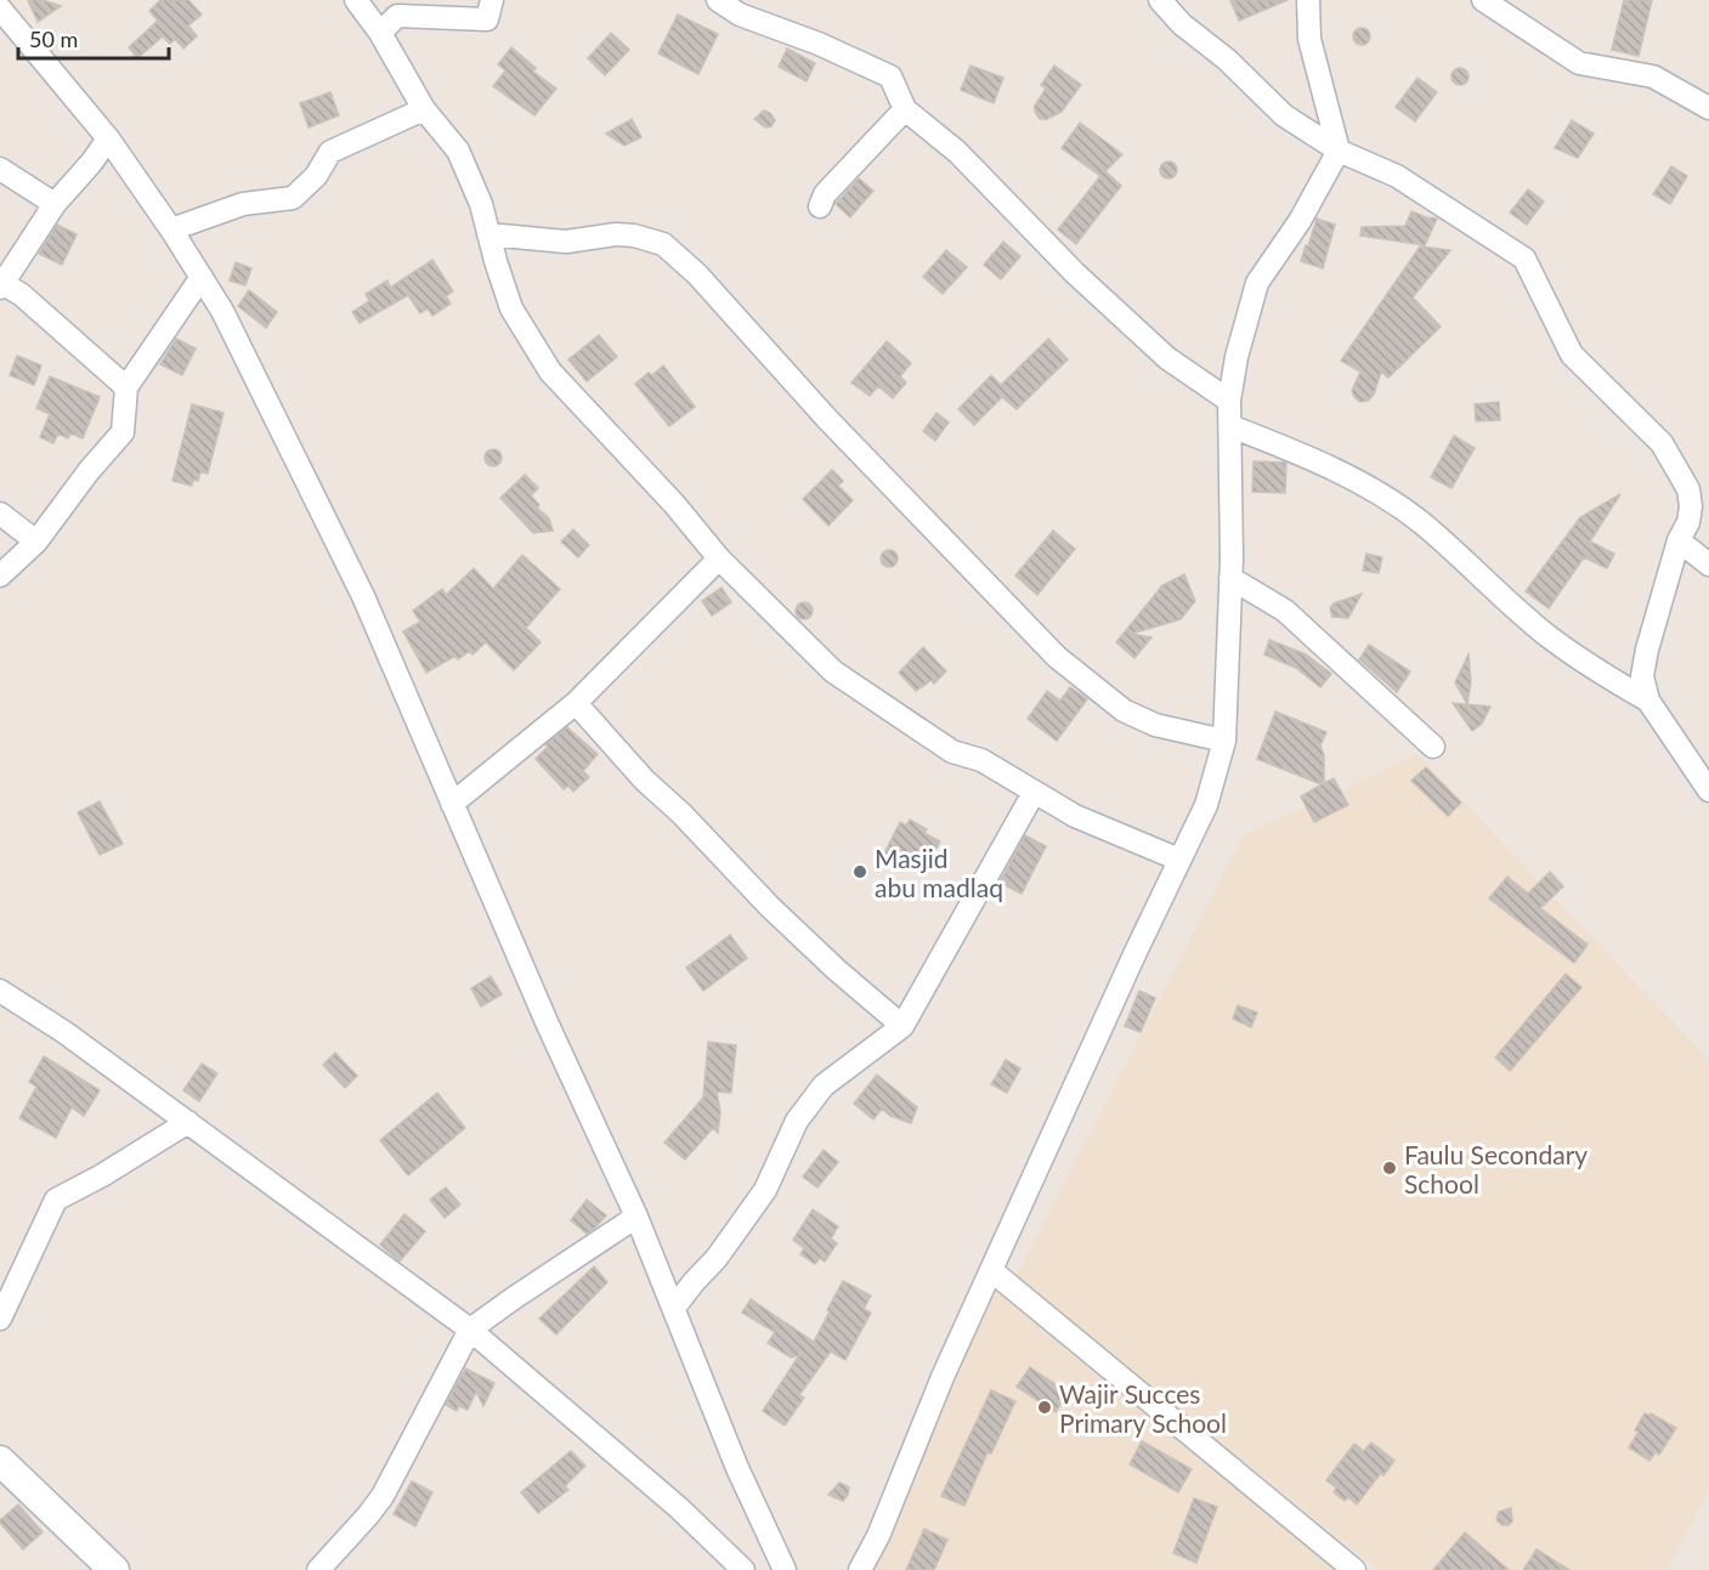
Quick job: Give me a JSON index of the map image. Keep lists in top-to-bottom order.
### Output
{
  "places": ["Masjid abu madlaq", "Faulu Secondary School", "Wajir Succes Primary School"],
  "scale_bar": "50 m"
}
